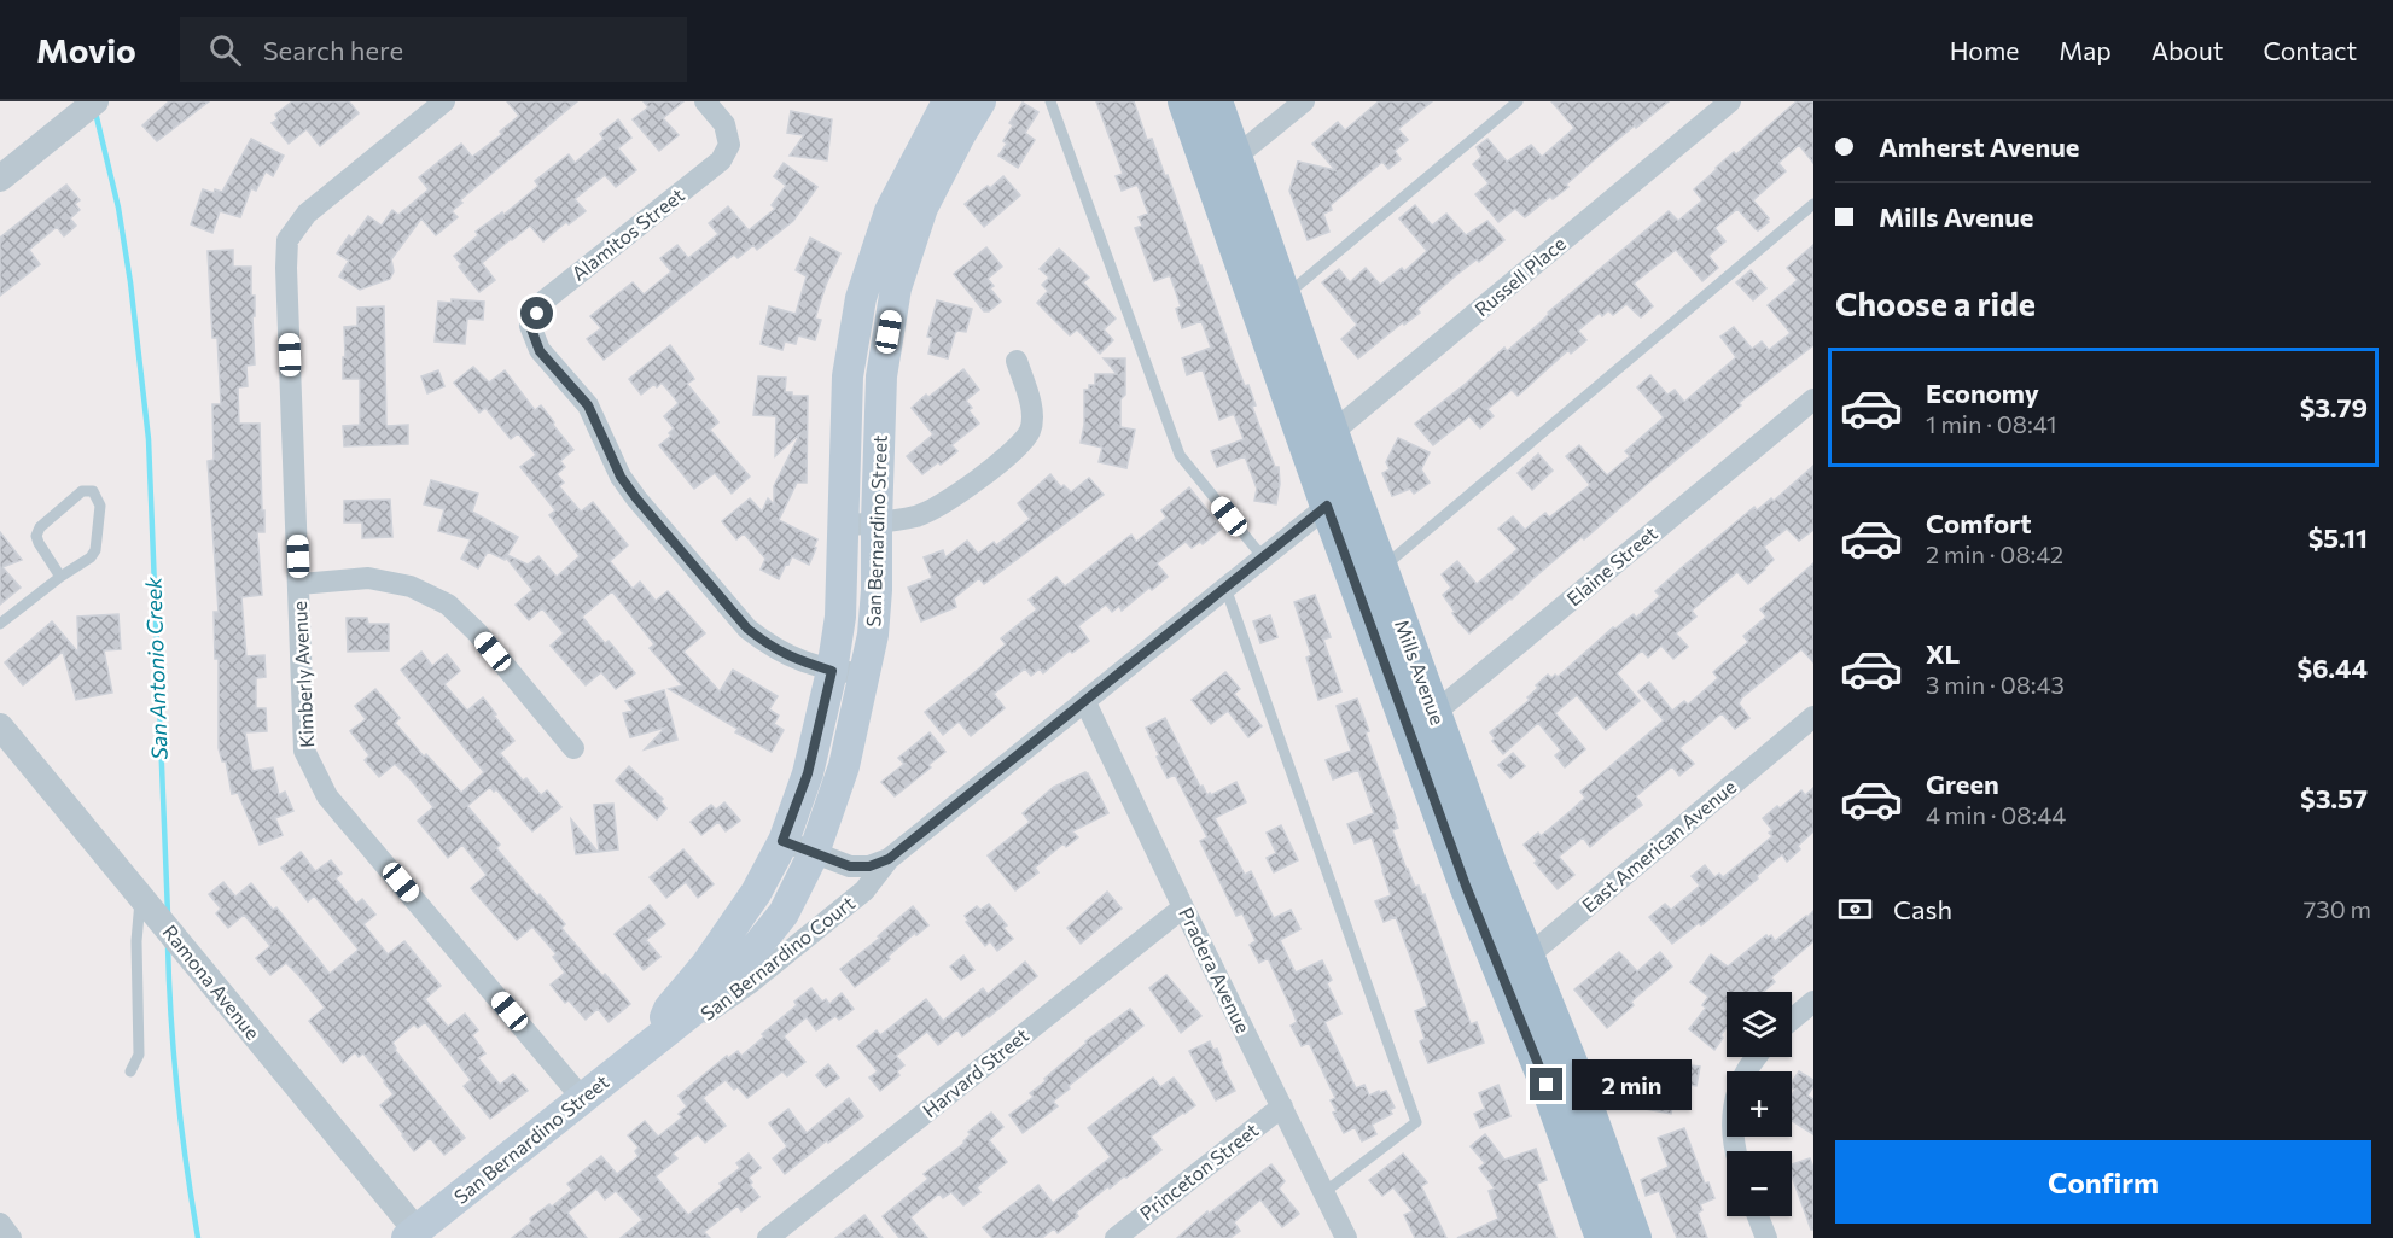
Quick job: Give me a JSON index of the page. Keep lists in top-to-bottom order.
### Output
{
  "streets": {
    "main road": ["San Bernardino Street", "Mills Avenue"],
    "street": [
      "Alamitos Street",
      "Russell Place",
      "Elaine Street",
      "Kimberly Avenue",
      "East American Avenue",
      "San Bernardino Court",
      "Pradera Avenue",
      "Ramona Avenue",
      "Harvard Street",
      "Princeton Street"
    ]
  },
  "crossings": [
    ["Alamitos Street", "San Bernardino Street"],
    ["Russell Place", "Mills Avenue"],
    ["San Bernardino Street", "Kimberly Avenue"],
    ["San Bernardino Street", "San Bernardino Court"],
    ["San Bernardino Street", "Ramona Avenue"],
    ["Elaine Street", "Mills Avenue"],
    ["Mills Avenue", "East American Avenue"],
    ["Mills Avenue", "San Bernardino Court"],
    ["San Bernardino Court", "Pradera Avenue"],
    ["Pradera Avenue", "Harvard Street"],
    ["Pradera Avenue", "Princeton Street"]
  ],
  "water": ["San Antonio Creek"],
  "page": {
    "header": "Movio",
    "search": "Search here",
    "nav": [
      "Home",
      "Map",
      "About",
      "Contact"
    ],
    "banner": ["Amherst Avenue", "Mills Avenue"],
    "heading": "Choose a ride",
    "list": [
      {
        "name": "Economy",
        "note": "1 min · 08:41",
        "value": "$3.79"
      },
      {
        "name": "Comfort",
        "note": "2 min · 08:42",
        "value": "$5.11"
      },
      {
        "name": "XL",
        "note": "3 min · 08:43",
        "value": "$6.44"
      },
      {
        "name": "Green",
        "note": "4 min · 08:44",
        "value": "$3.57"
      }
    ],
    "pay": ["Cash", "730 m"],
    "map_buttons": ["+", "−"],
    "bubble": "2 min",
    "buttons": "Confirm"
  }
}
